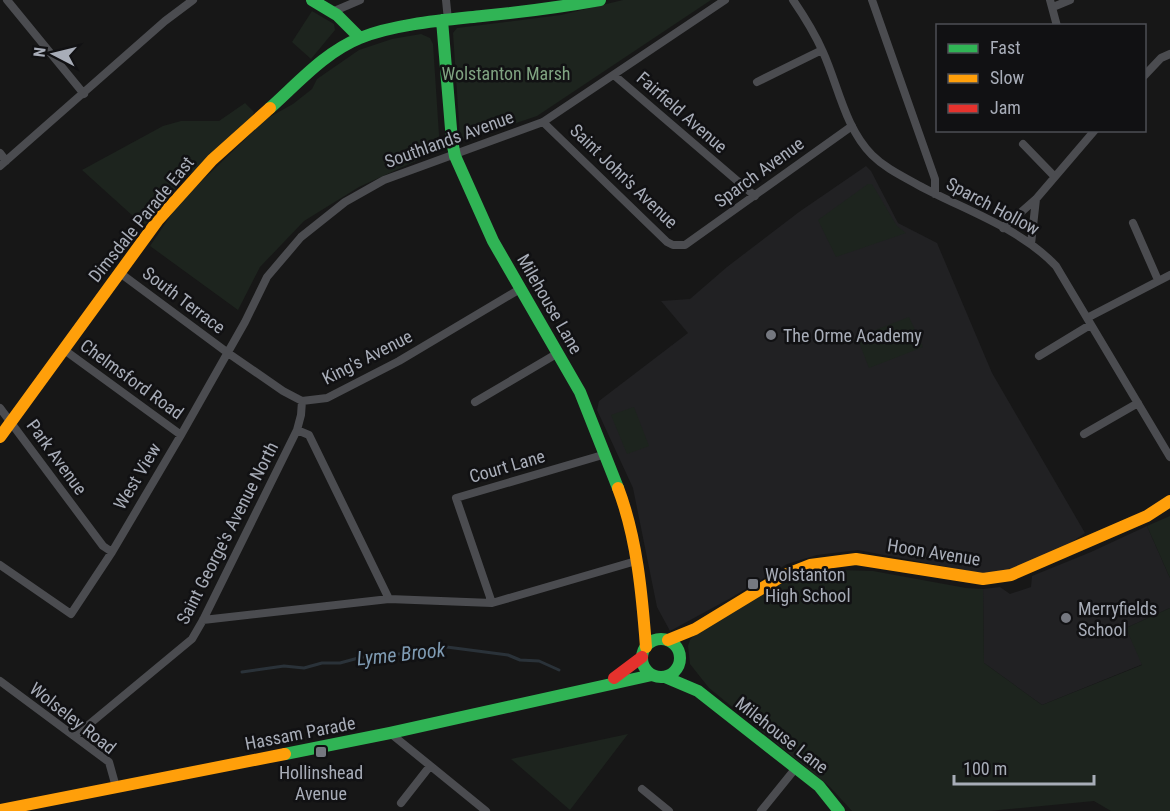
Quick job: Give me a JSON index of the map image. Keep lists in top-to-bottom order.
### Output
{
  "streets": {
    "main road": [
      "Dimsdale Parade East",
      "Milehouse Lane",
      "Hoon Avenue",
      "Hassam Parade"
    ],
    "street": [
      "Fairfield Avenue",
      "Southlands Avenue",
      "Sparch Avenue",
      "Saint John's Avenue",
      "Sparch Hollow",
      "South Terrace",
      "King's Avenue",
      "Chelmsford Road",
      "Park Avenue",
      "Court Lane",
      "West View",
      "Saint George's Avenue North",
      "Wolseley Road"
    ]
  },
  "crossings": [
    ["Fairfield Avenue", "Southlands Avenue"],
    ["Fairfield Avenue", "Sparch Avenue"],
    ["Southlands Avenue", "Saint John's Avenue"],
    ["Southlands Avenue", "South Terrace"],
    ["Southlands Avenue", "Milehouse Lane"],
    ["Southlands Avenue", "West View"],
    ["Sparch Avenue", "Saint John's Avenue"],
    ["Sparch Avenue", "Sparch Hollow"],
    ["Dimsdale Parade East", "South Terrace"],
    ["Dimsdale Parade East", "Milehouse Lane"],
    ["Dimsdale Parade East", "Chelmsford Road"],
    ["Dimsdale Parade East", "Park Avenue"],
    ["South Terrace", "West View"],
    ["Milehouse Lane", "King's Avenue"],
    ["Milehouse Lane", "Court Lane"],
    ["Milehouse Lane", "Hoon Avenue"],
    ["Milehouse Lane", "Hassam Parade"],
    ["King's Avenue", "Saint George's Avenue North"],
    ["Chelmsford Road", "West View"],
    ["Park Avenue", "West View"],
    ["Saint George's Avenue North", "Wolseley Road"],
    ["Hoon Avenue", "Hassam Parade"],
    ["Wolseley Road", "Hassam Parade"]
  ],
  "water": ["Lyme Brook"],
  "parks": ["Wolstanton Marsh"],
  "places": {
    "other": ["The Orme Academy", "Merryfields School"],
    "transit": ["Wolstanton High School", "Hollinshead Avenue"]
  },
  "legend": ["Fast", "Slow", "Jam"],
  "scale_bar": "100 m",
  "north": "left"
}
